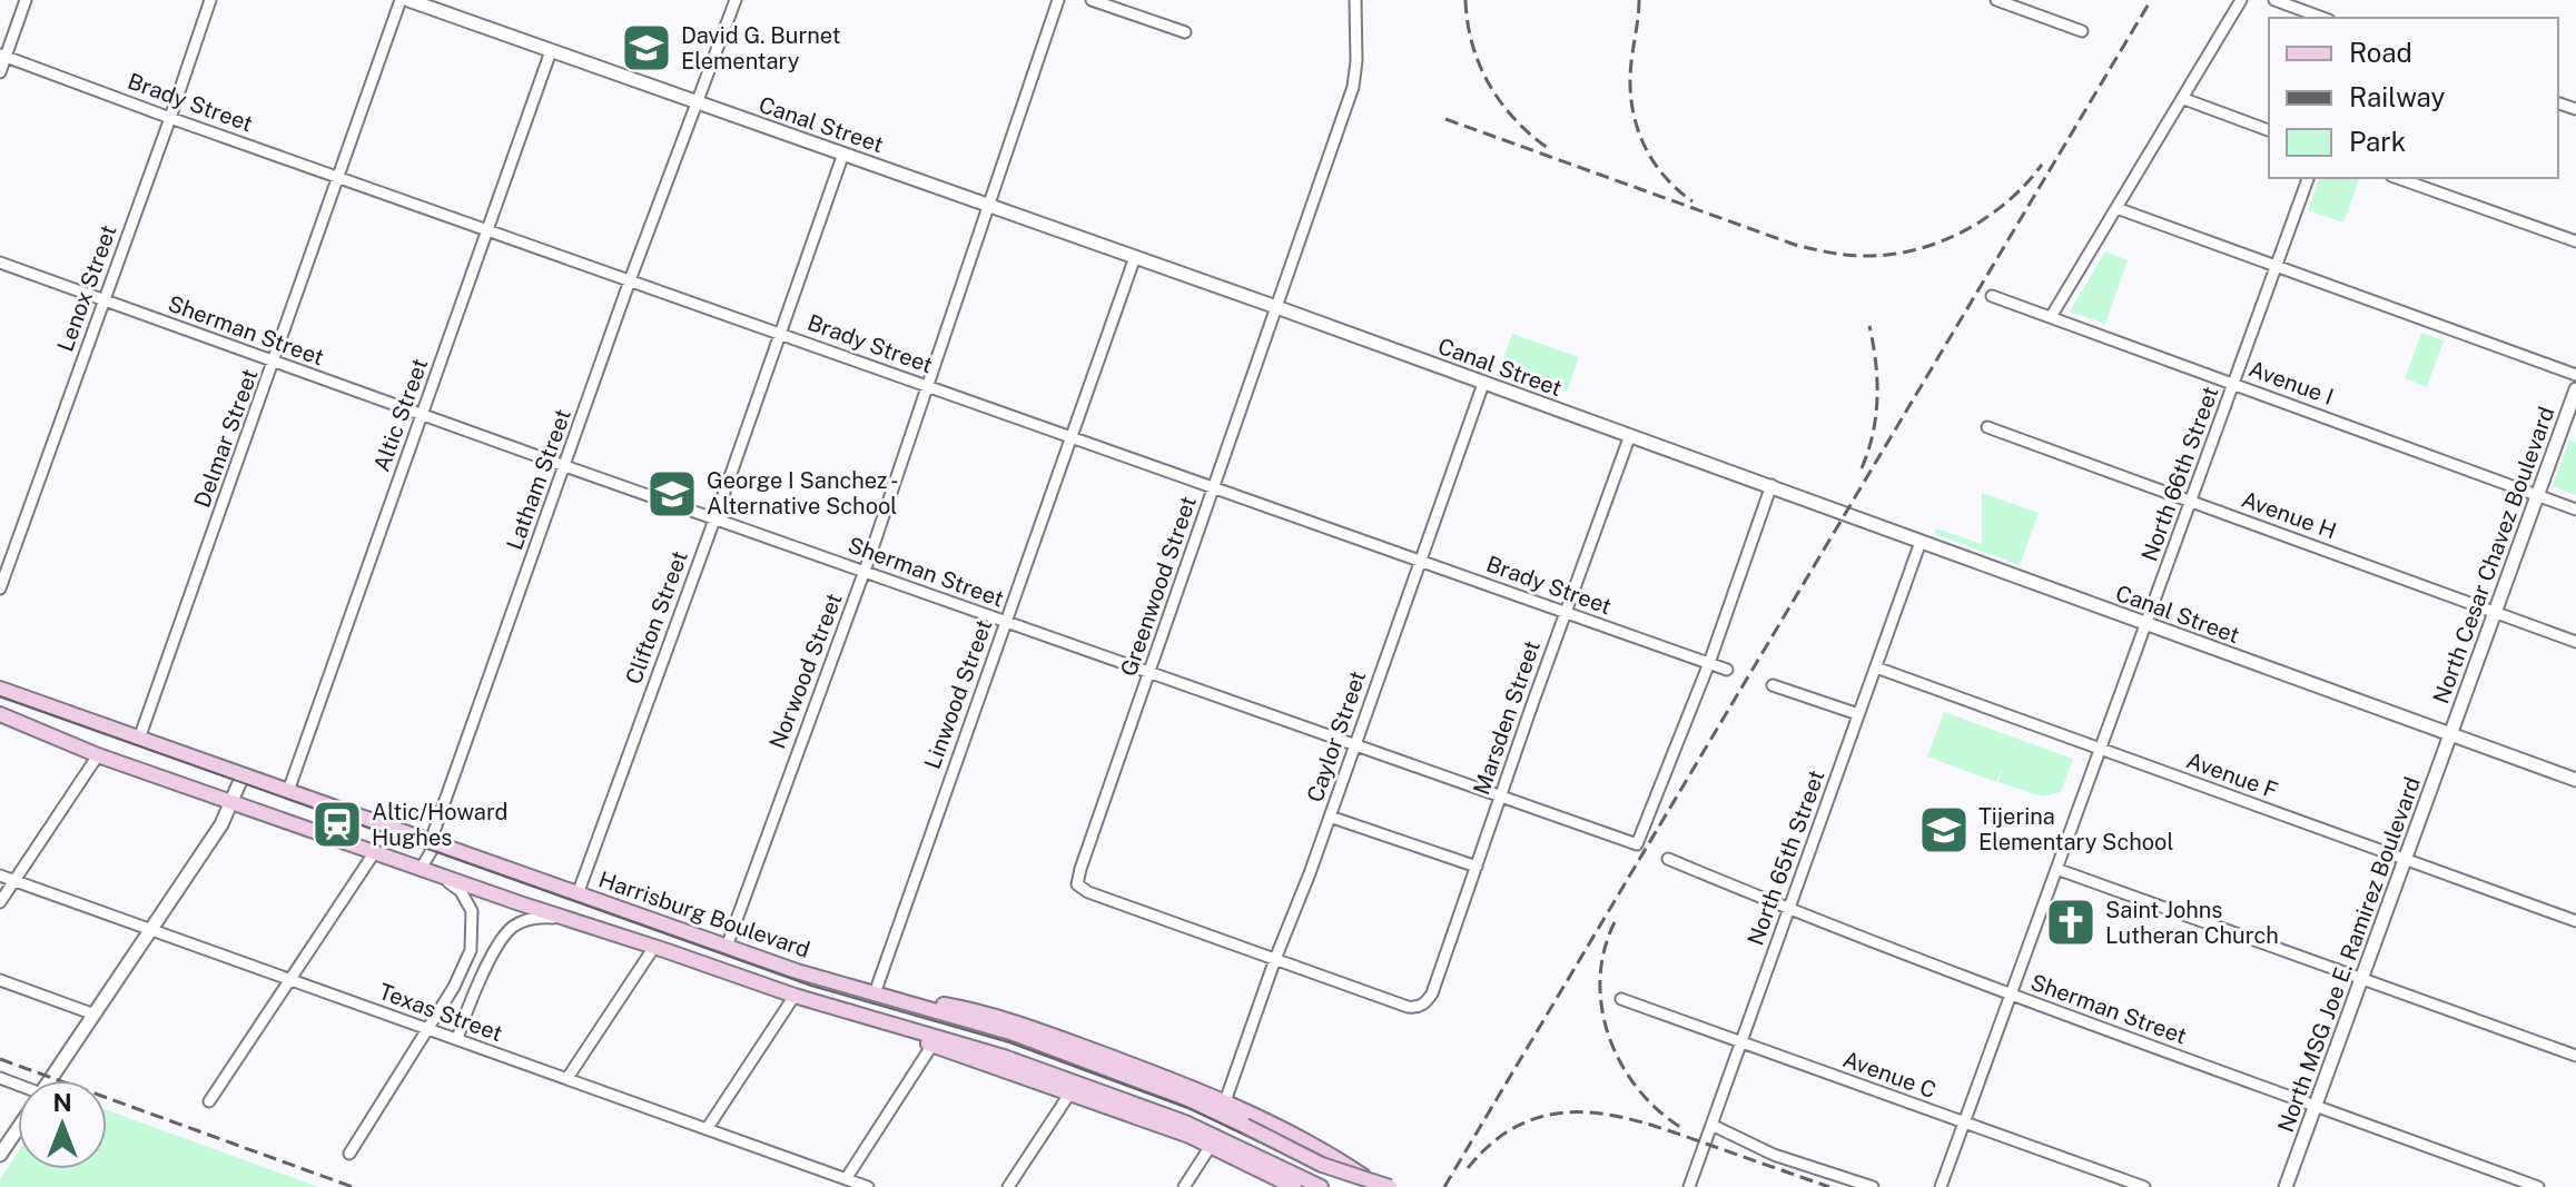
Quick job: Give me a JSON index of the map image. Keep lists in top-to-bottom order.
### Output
{
  "streets": {
    "main road": ["Harrisburg Boulevard"],
    "street": [
      "Brady Street",
      "Canal Street",
      "Lenox Street",
      "Sherman Street",
      "Avenue I",
      "Altic Street",
      "Delmar Street",
      "North 66th Street",
      "Latham Street",
      "Avenue H",
      "North Cesar Chavez Boulevard",
      "Greenwood Street",
      "Clifton Street",
      "Norwood Street",
      "Linwood Street",
      "Marsden Street",
      "Caylor Street",
      "Avenue F",
      "North 65th Street",
      "North MSG Joe E. Ramirez Boulevard",
      "Texas Street",
      "Avenue C"
    ]
  },
  "crossings": [
    ["Brady Street", "Lenox Street"],
    ["Brady Street", "Sherman Street"],
    ["Brady Street", "Altic Street"],
    ["Brady Street", "Delmar Street"],
    ["Brady Street", "Latham Street"],
    ["Brady Street", "Greenwood Street"],
    ["Brady Street", "Clifton Street"],
    ["Brady Street", "Norwood Street"],
    ["Brady Street", "Linwood Street"],
    ["Brady Street", "Marsden Street"],
    ["Brady Street", "Caylor Street"],
    ["Canal Street", "Altic Street"],
    ["Canal Street", "North 66th Street"],
    ["Canal Street", "Latham Street"],
    ["Canal Street", "North Cesar Chavez Boulevard"],
    ["Canal Street", "Greenwood Street"],
    ["Canal Street", "Clifton Street"],
    ["Canal Street", "Norwood Street"],
    ["Canal Street", "Linwood Street"],
    ["Canal Street", "Marsden Street"],
    ["Canal Street", "Caylor Street"],
    ["Canal Street", "North 65th Street"],
    ["Canal Street", "North MSG Joe E. Ramirez Boulevard"],
    ["Lenox Street", "Sherman Street"],
    ["Sherman Street", "Altic Street"],
    ["Sherman Street", "Delmar Street"],
    ["Sherman Street", "North 66th Street"],
    ["Sherman Street", "Latham Street"],
    ["Sherman Street", "Greenwood Street"],
    ["Sherman Street", "Clifton Street"],
    ["Sherman Street", "Norwood Street"],
    ["Sherman Street", "Linwood Street"],
    ["Sherman Street", "Marsden Street"],
    ["Sherman Street", "Caylor Street"],
    ["Sherman Street", "North 65th Street"],
    ["Sherman Street", "North MSG Joe E. Ramirez Boulevard"],
    ["Avenue I", "North 66th Street"],
    ["Avenue I", "North Cesar Chavez Boulevard"],
    ["Altic Street", "Harrisburg Boulevard"],
    ["Delmar Street", "Harrisburg Boulevard"],
    ["North 66th Street", "Avenue H"],
    ["North 66th Street", "Avenue F"],
    ["North 66th Street", "Avenue C"],
    ["Latham Street", "Harrisburg Boulevard"],
    ["Avenue H", "North Cesar Chavez Boulevard"],
    ["North Cesar Chavez Boulevard", "North MSG Joe E. Ramirez Boulevard"],
    ["Greenwood Street", "Marsden Street"],
    ["Greenwood Street", "Caylor Street"],
    ["Clifton Street", "Harrisburg Boulevard"],
    ["Norwood Street", "Harrisburg Boulevard"],
    ["Linwood Street", "Harrisburg Boulevard"],
    ["Marsden Street", "Caylor Street"],
    ["Avenue F", "North 65th Street"],
    ["Avenue F", "North MSG Joe E. Ramirez Boulevard"],
    ["North 65th Street", "Avenue C"]
  ],
  "places": {
    "school or university": ["David G. Burnet Elementary", "George I Sanchez - Alternative School", "Tijerina Elementary School"],
    "station": ["Altic/Howard Hughes"],
    "church": ["Saint Johns Lutheran Church"]
  },
  "legend": ["Road", "Railway", "Park"],
  "north": "top"
}
